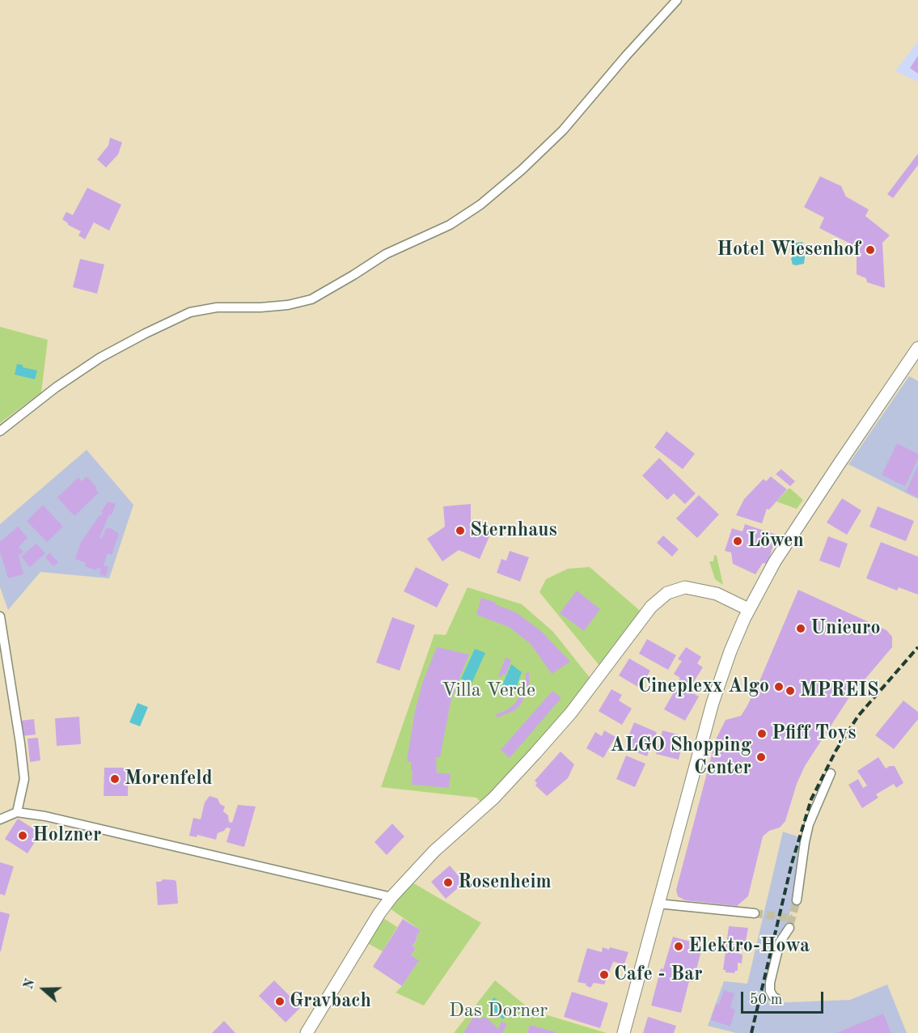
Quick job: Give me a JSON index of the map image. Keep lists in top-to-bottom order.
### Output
{
  "parks": ["Villa Verde", "Das Dorner"],
  "places": [
    "Hotel Wiesenhof",
    "Sternhaus",
    "Löwen",
    "Unieuro",
    "Cineplexx Algo",
    "MPREIS",
    "Pfiff Toys",
    "ALGO Shopping Center",
    "Morenfeld",
    "Holzner",
    "Rosenheim",
    "Elektro-Howa",
    "Cafe - Bar",
    "Gravbach"
  ],
  "scale_bar": "50 m",
  "north": "left"
}
